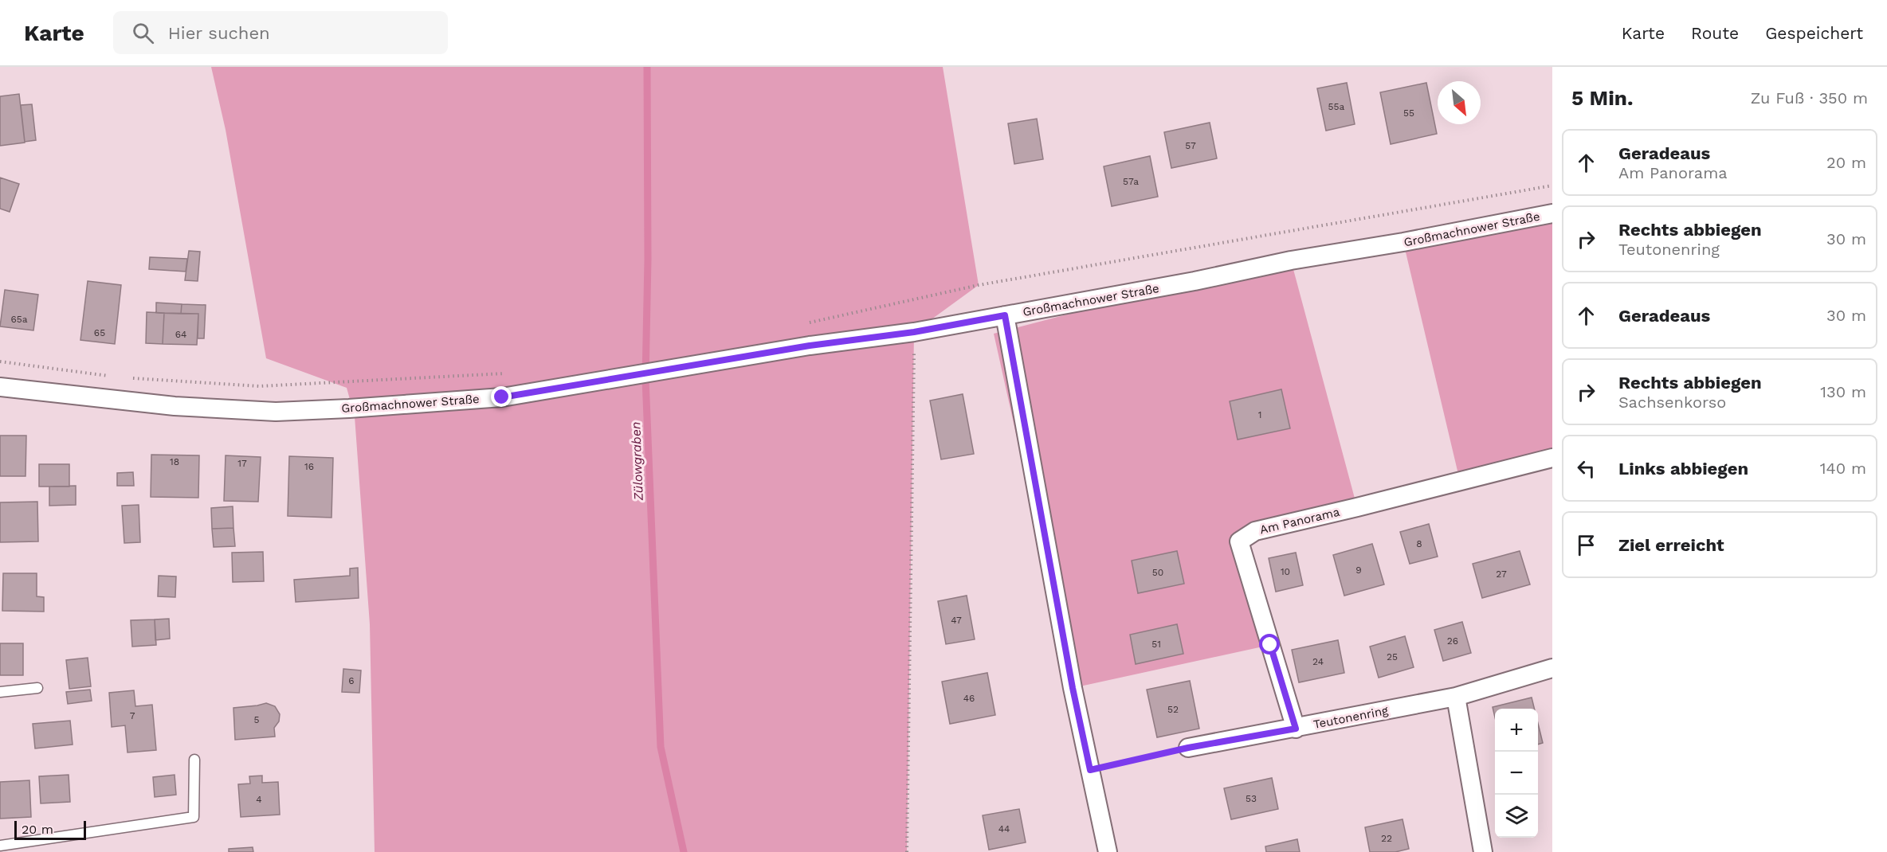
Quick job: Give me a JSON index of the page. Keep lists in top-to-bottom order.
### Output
{
  "streets": {
    "street": ["Großmachnower Straße", "Am Panorama", "Teutonenring"]
  },
  "crossings": [
    ["Am Panorama", "Teutonenring"]
  ],
  "water": ["Zülowgraben"],
  "house_numbers": [
    "55a",
    "55",
    "57",
    "57a",
    "65a",
    "65",
    "64",
    "1",
    "18",
    "17",
    "16",
    "8",
    "9",
    "10",
    "50",
    "27",
    "47",
    "26",
    "51",
    "25",
    "24",
    "6",
    "46",
    "52",
    "7",
    "5",
    "53",
    "4",
    "44",
    "22"
  ],
  "scale_bar": "20 m",
  "north": "bottom right",
  "page": {
    "header": "Karte",
    "search": "Hier suchen",
    "nav": ["Karte", "Route", "Gespeichert"],
    "heading": ["5 Min.", "Zu Fuß · 350 m"],
    "list": [
      ["Geradeaus", "Am Panorama", "20 m"],
      ["Rechts abbiegen", "Teutonenring", "30 m"],
      ["Geradeaus", "30 m"],
      ["Rechts abbiegen", "Sachsenkorso", "130 m"],
      ["Links abbiegen", "140 m"],
      "Ziel erreicht"
    ],
    "map_buttons": ["+", "−"],
    "scale": "20 m"
  }
}
